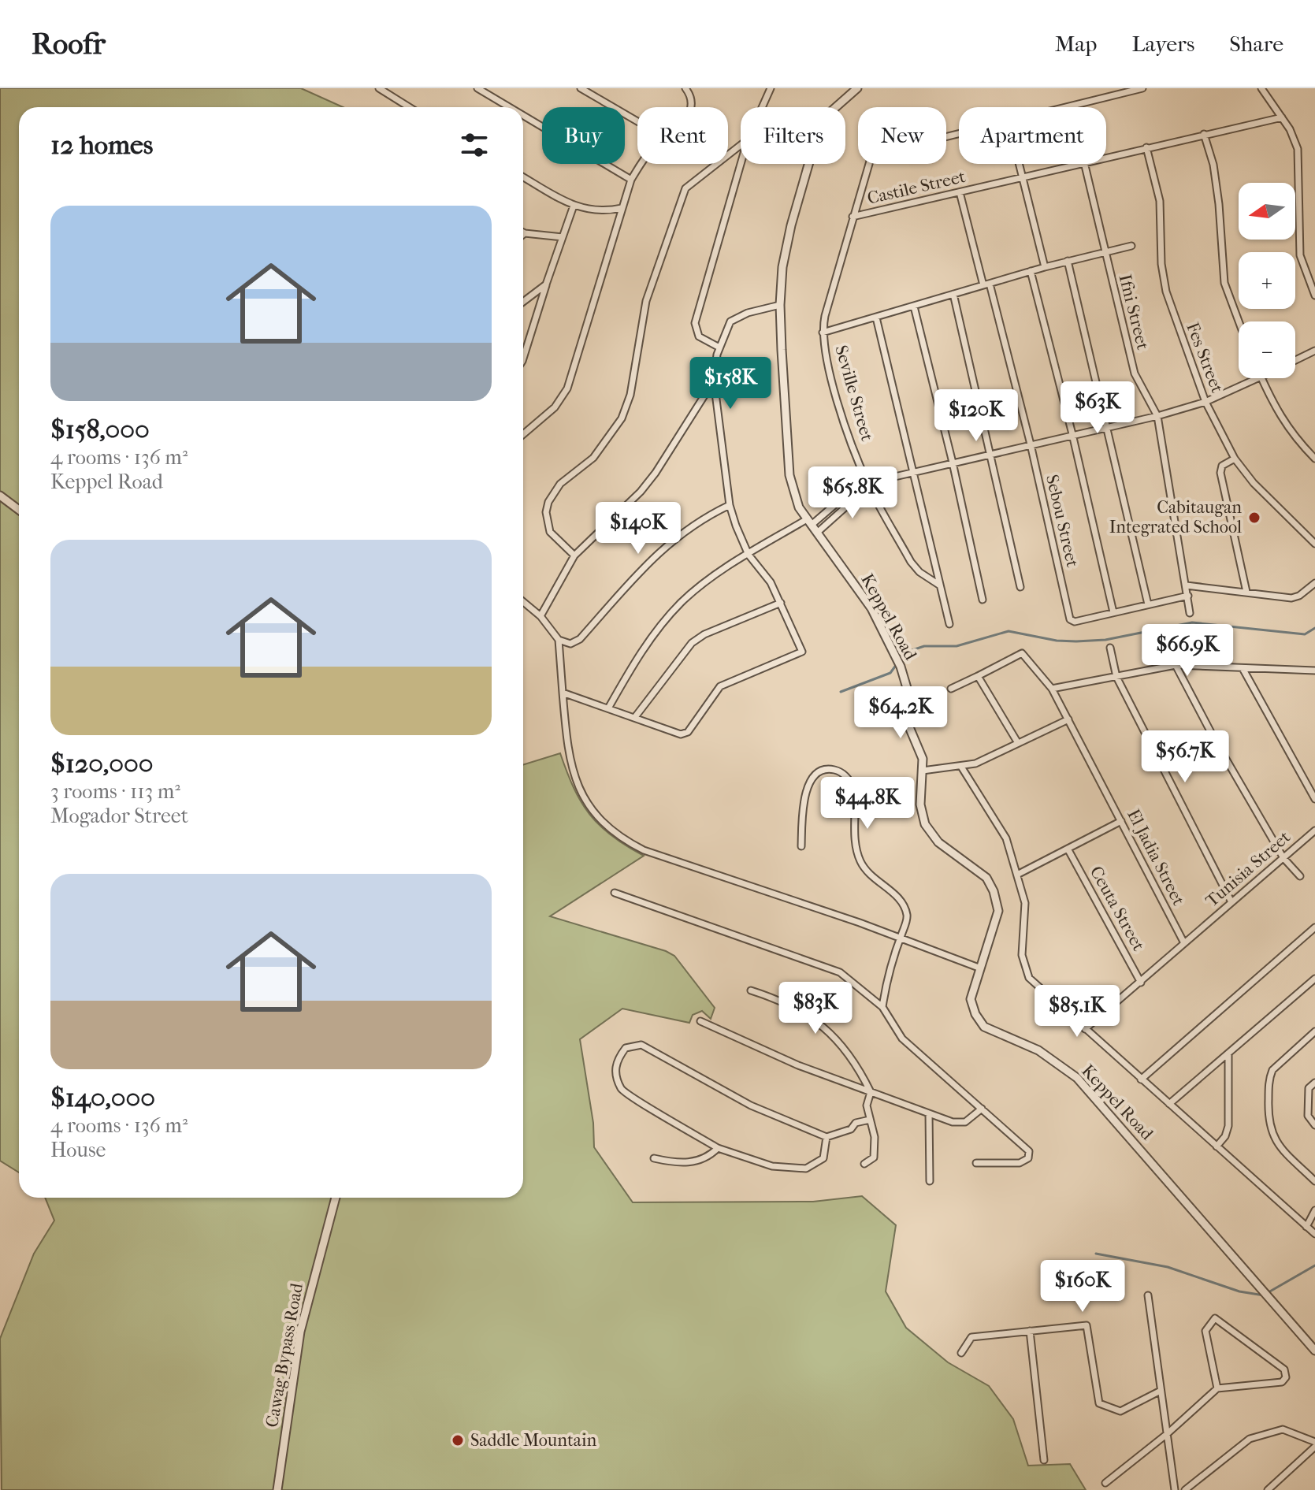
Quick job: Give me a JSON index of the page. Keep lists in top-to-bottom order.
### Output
{
  "streets": {
    "street": [
      "Castile Street",
      "Ifni Street",
      "Fes Street",
      "Seville Street",
      "Sebou Street",
      "Keppel Road",
      "El Jadia Street",
      "Tunisia Street",
      "Ceuta Street",
      "Cawag Bypass Road"
    ]
  },
  "crossings": [
    ["Castile Street", "Fes Street"],
    ["Castile Street", "Seville Street"],
    ["Castile Street", "Sebou Street"],
    ["El Jadia Street", "Tunisia Street"],
    ["Tunisia Street", "Ceuta Street"]
  ],
  "places": ["Cabitaugan Integrated School", "Saddle Mountain"],
  "north": "left",
  "page": {
    "header": "Roofr",
    "nav": ["Map", "Layers", "Share"],
    "chip": [
      "Buy",
      "Rent",
      "Filters",
      "New",
      "Apartment"
    ],
    "heading": "12 homes",
    "map_buttons": ["+", "−"],
    "list": [
      {
        "name": "$158,000",
        "note": "4 rooms · 136 m² · Keppel Road"
      },
      {
        "name": "$120,000",
        "note": "3 rooms · 113 m² · Mogador Street"
      },
      {
        "name": "$140,000",
        "note": "4 rooms · 136 m² · House"
      }
    ],
    "price": [
      "$158K",
      "$63K",
      "$120K",
      "$65.8K",
      "$140K",
      "$66.9K",
      "$64.2K",
      "$56.7K",
      "$44.8K",
      "$83K",
      "$85.1K",
      "$160K"
    ]
  }
}
